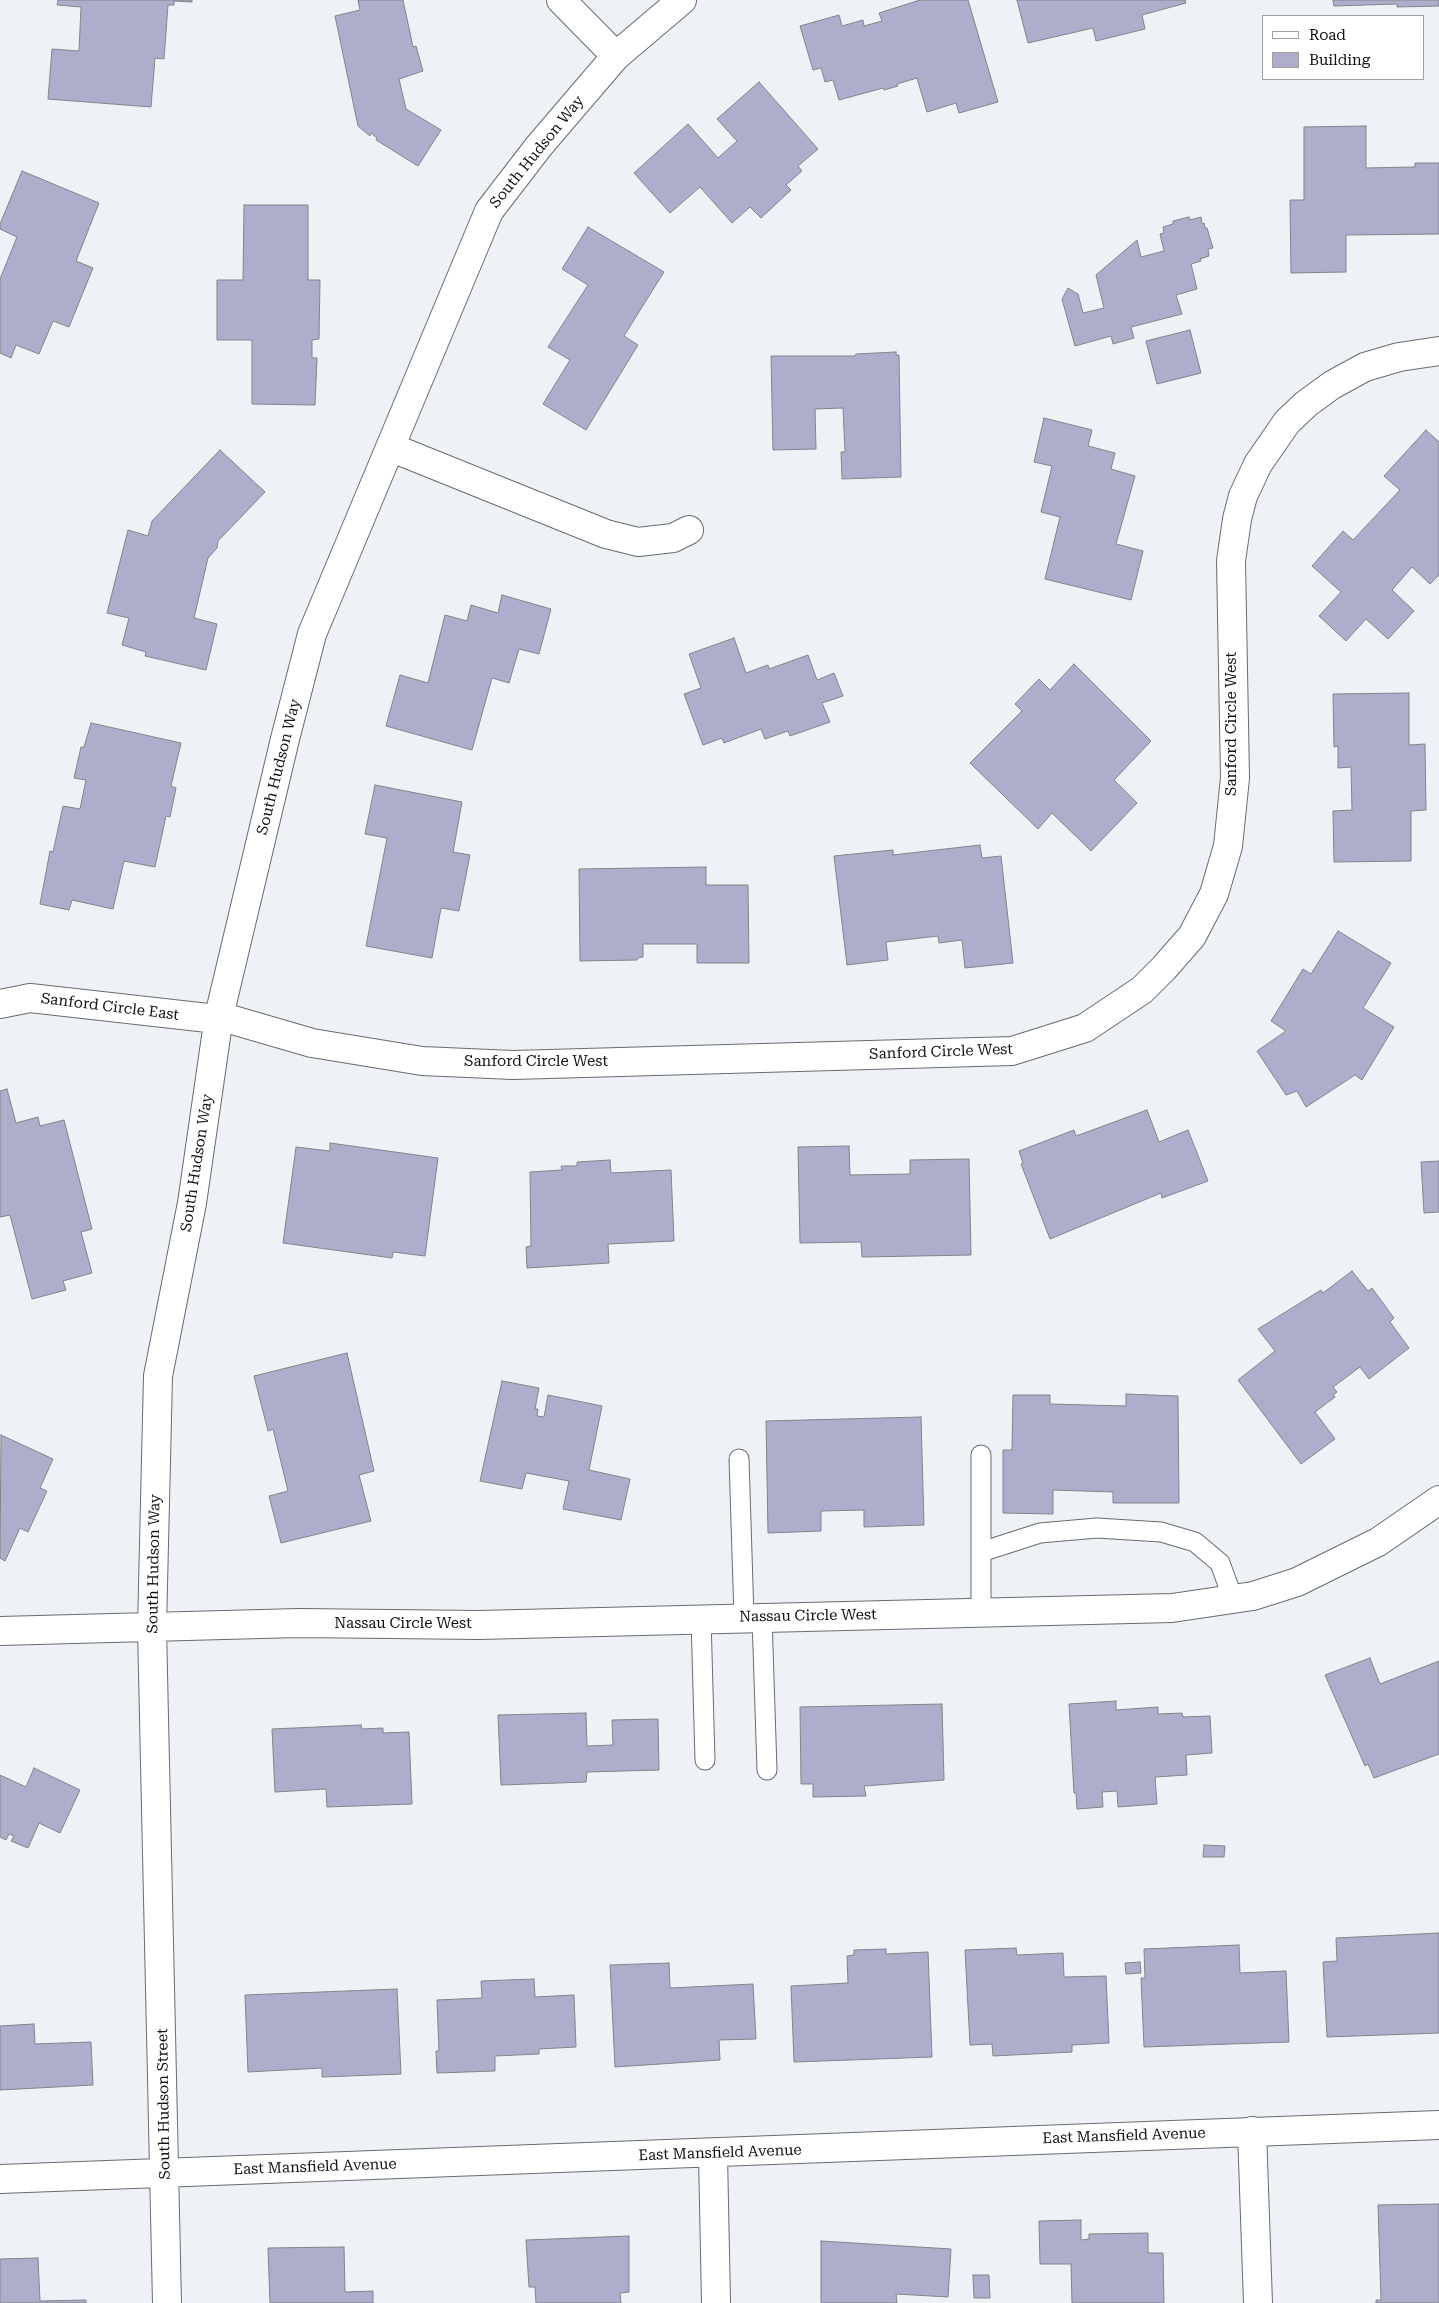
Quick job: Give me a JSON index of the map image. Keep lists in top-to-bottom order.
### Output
{
  "streets": {
    "street": [
      "South Hudson Way",
      "Sanford Circle West",
      "Sanford Circle East",
      "Nassau Circle West",
      "South Hudson Street",
      "East Mansfield Avenue"
    ]
  },
  "crossings": [
    ["South Hudson Way", "Sanford Circle West"],
    ["South Hudson Way", "Sanford Circle East"],
    ["South Hudson Way", "Nassau Circle West"],
    ["South Hudson Way", "South Hudson Street"],
    ["Sanford Circle West", "Sanford Circle East"],
    ["South Hudson Street", "East Mansfield Avenue"]
  ],
  "legend": ["Road", "Building"]
}
